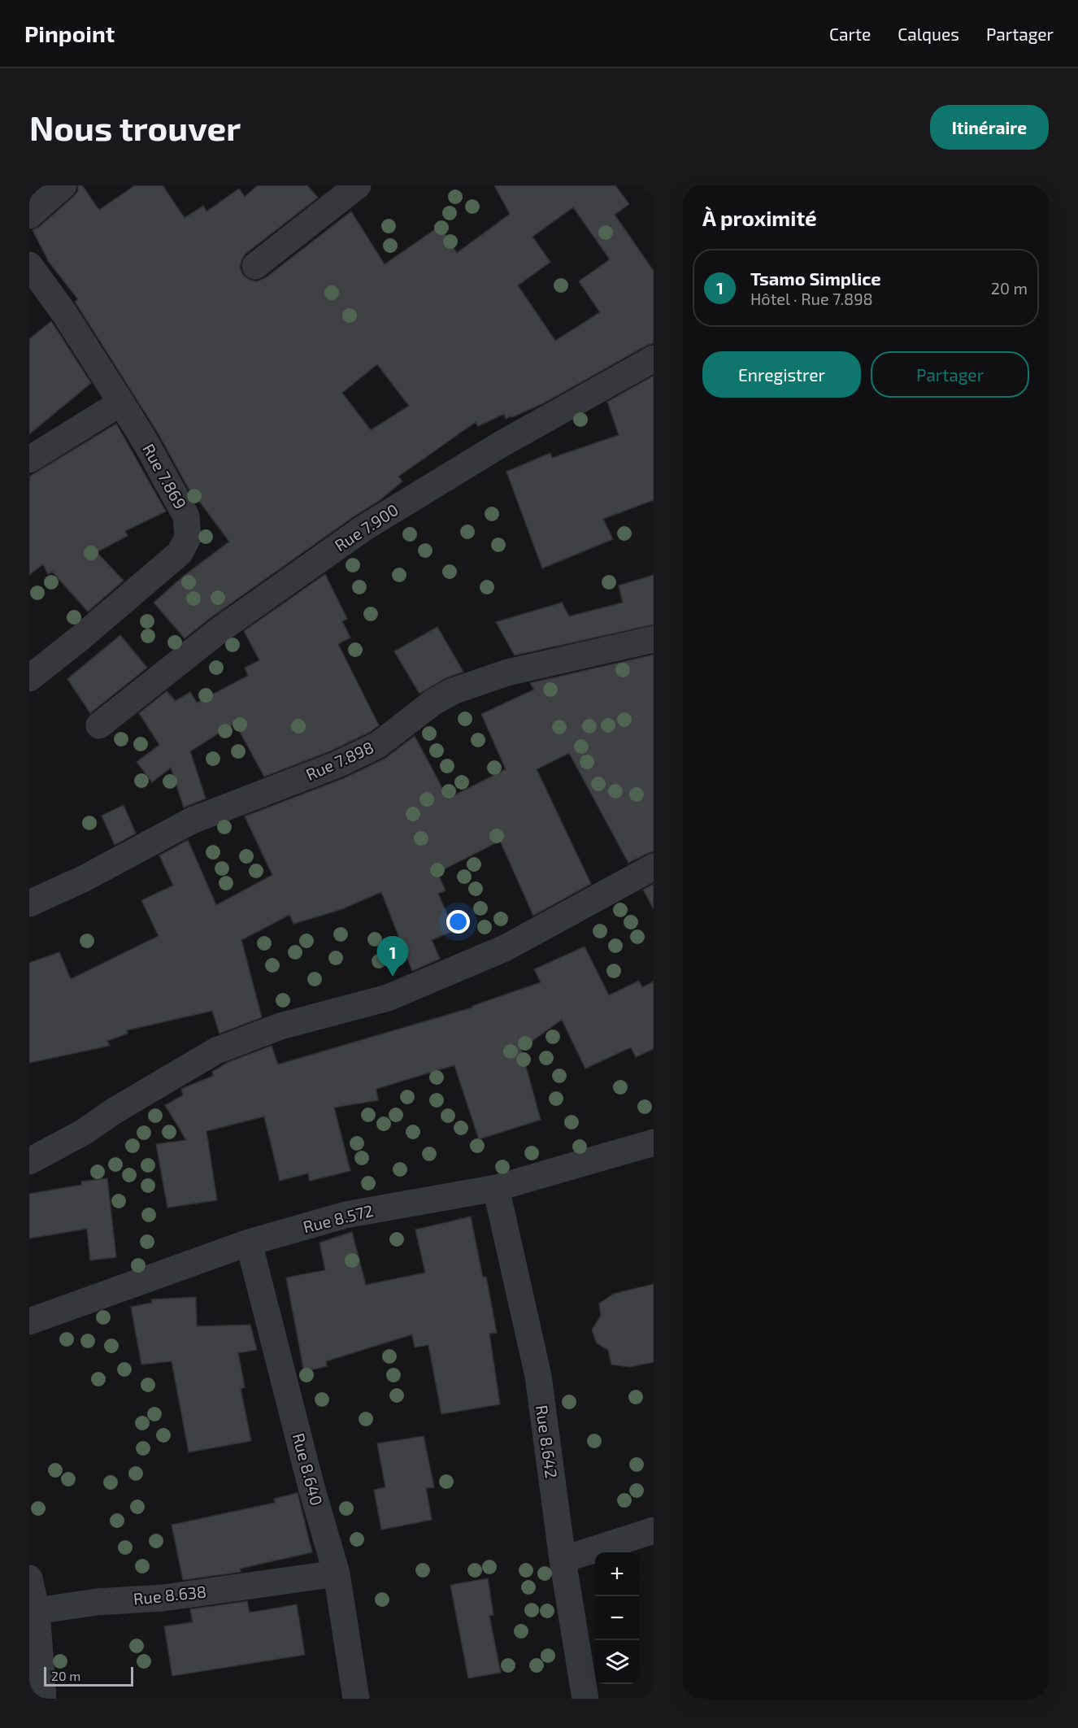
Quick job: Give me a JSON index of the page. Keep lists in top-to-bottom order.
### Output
{
  "streets": {
    "street": [
      "Rue 7.869",
      "Rue 7.900",
      "Rue 7.898",
      "Rue 8.572",
      "Rue 8.642",
      "Rue 8.640",
      "Rue 8.638"
    ]
  },
  "crossings": [
    ["Rue 8.572", "Rue 8.642"],
    ["Rue 8.572", "Rue 8.640"],
    ["Rue 8.640", "Rue 8.638"]
  ],
  "scale_bar": "20 m",
  "page": {
    "header": "Pinpoint",
    "nav": ["Carte", "Calques", "Partager"],
    "buttons": [
      "Itinéraire",
      ["Enregistrer", "Partager"]
    ],
    "title": "Nous trouver",
    "heading": "À proximité",
    "list": [
      {
        "mark": "1",
        "name": "Tsamo Simplice",
        "note": "Hôtel · Rue 7.898",
        "value": "20 m"
      }
    ],
    "pins": "1",
    "map_buttons": ["+", "−"],
    "scale": "20 m"
  }
}
